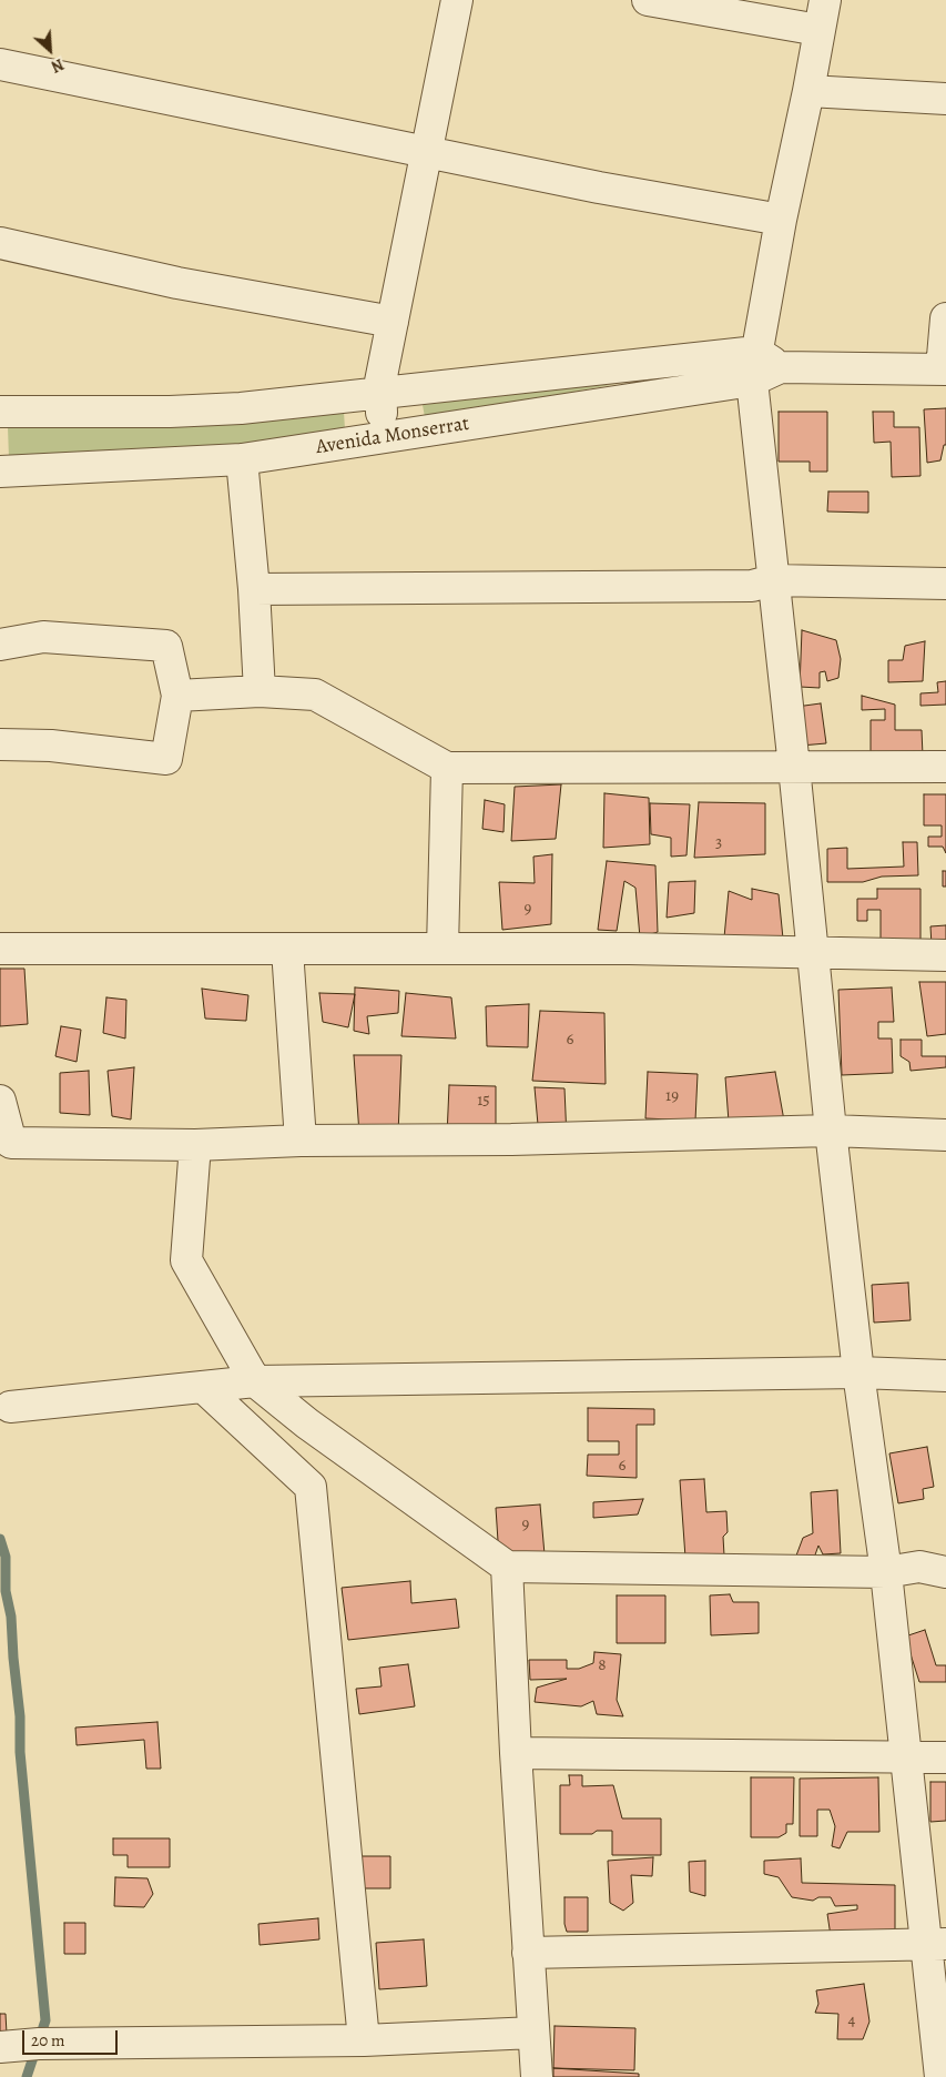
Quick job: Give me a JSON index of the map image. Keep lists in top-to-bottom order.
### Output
{
  "streets": {
    "street": ["Avenida Monserrat"]
  },
  "house_numbers": [
    "3",
    "9",
    "6",
    "19",
    "15",
    "6",
    "9",
    "8",
    "4"
  ],
  "scale_bar": "20 m",
  "north": "bottom right"
}
